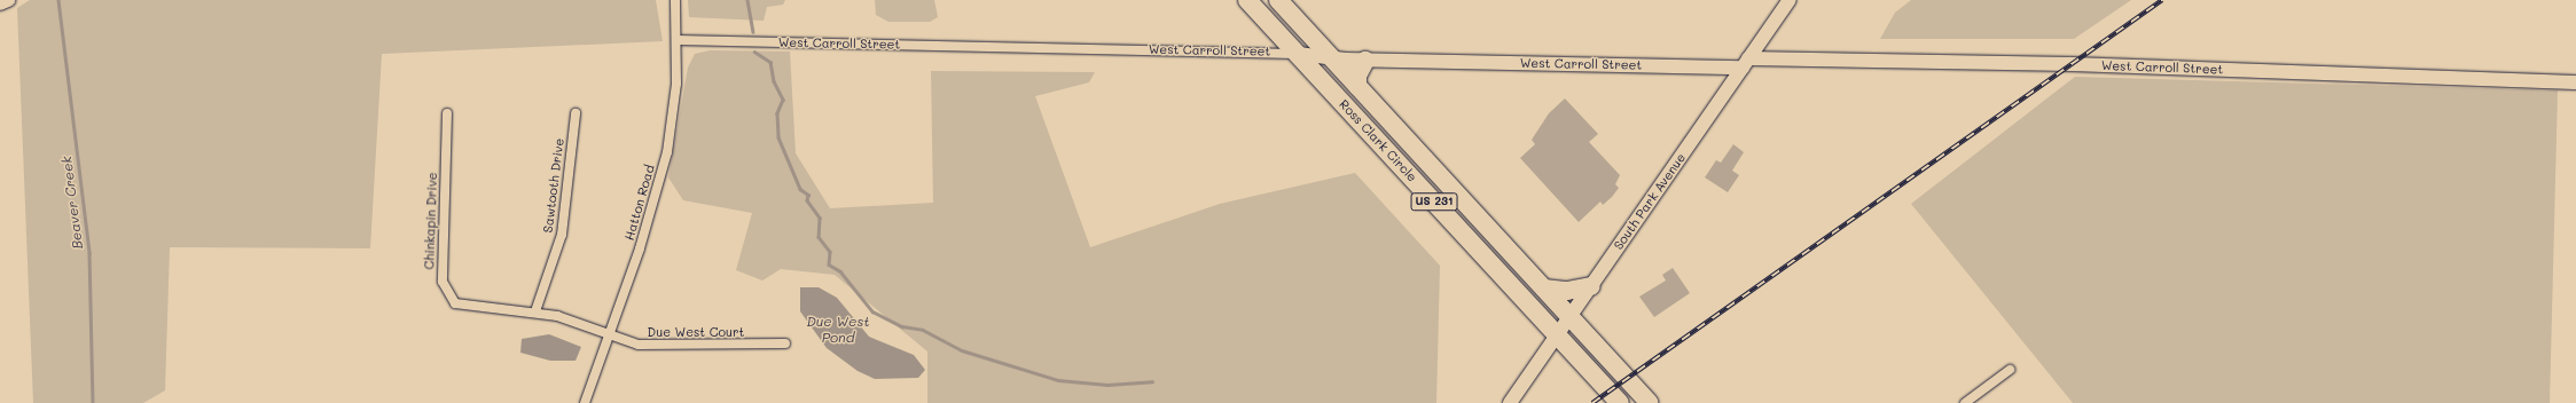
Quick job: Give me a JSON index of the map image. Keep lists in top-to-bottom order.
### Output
{
  "streets": {
    "highway": ["Ross Clark Circle", "US 231"],
    "street": [
      "West Carroll Street",
      "Sawtooth Drive",
      "South Park Avenue",
      "Hatton Road",
      "Chinkapin Drive",
      "Due West Court"
    ]
  },
  "crossings": [
    ["West Carroll Street", "Ross Clark Circle"],
    ["West Carroll Street", "South Park Avenue"],
    ["West Carroll Street", "Hatton Road"],
    ["Ross Clark Circle", "South Park Avenue"],
    ["Sawtooth Drive", "Chinkapin Drive"],
    ["Hatton Road", "Chinkapin Drive"],
    ["Hatton Road", "Due West Court"],
    ["Chinkapin Drive", "Due West Court"]
  ],
  "water": ["Beaver Creek", "Due West Pond"]
}
